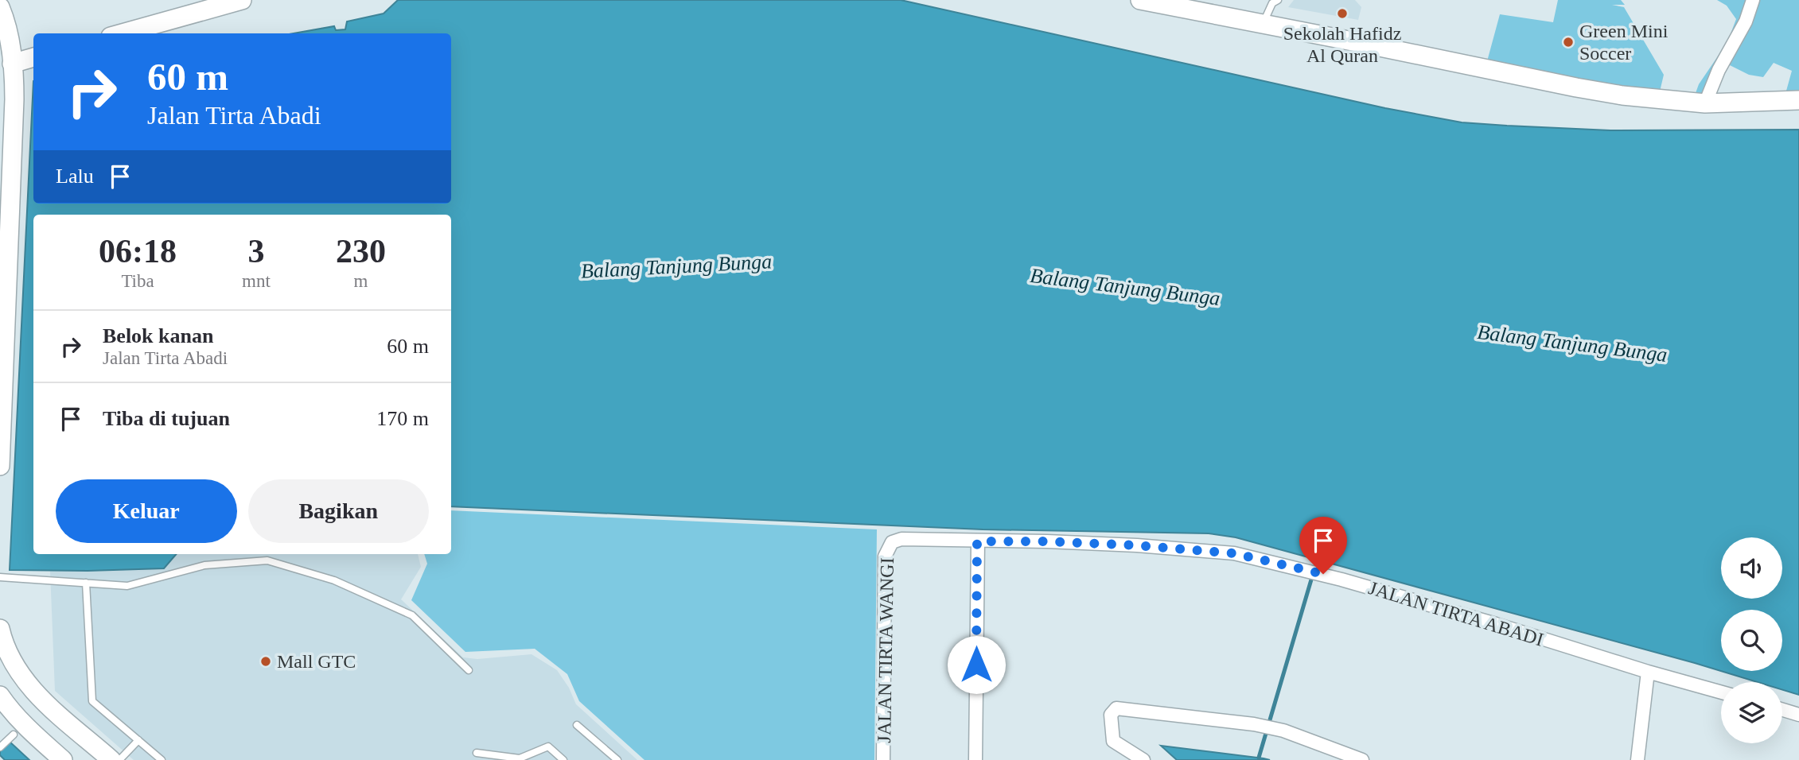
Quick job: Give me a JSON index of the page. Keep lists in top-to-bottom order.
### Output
{
  "streets": {
    "street": ["JALAN TIRTA ABADI", "JALAN TIRTA WANGI"]
  },
  "crossings": [
    ["JALAN TIRTA ABADI", "JALAN TIRTA WANGI"]
  ],
  "water": ["Balang Tanjung Bunga"],
  "places": ["Sekolah Hafidz Al Quran", "Green Mini Soccer", "Mall GTC"],
  "page": {
    "turn": ["60 m", "Jalan Tirta Abadi"],
    "then": "Lalu",
    "eta": [
      "06:18",
      "Tiba",
      "3",
      "mnt",
      "230",
      "m"
    ],
    "list": [
      {
        "name": "Belok kanan",
        "note": "Jalan Tirta Abadi",
        "value": "60 m"
      },
      {
        "name": "Tiba di tujuan",
        "value": "170 m"
      }
    ],
    "buttons": ["Keluar", "Bagikan"]
  }
}
